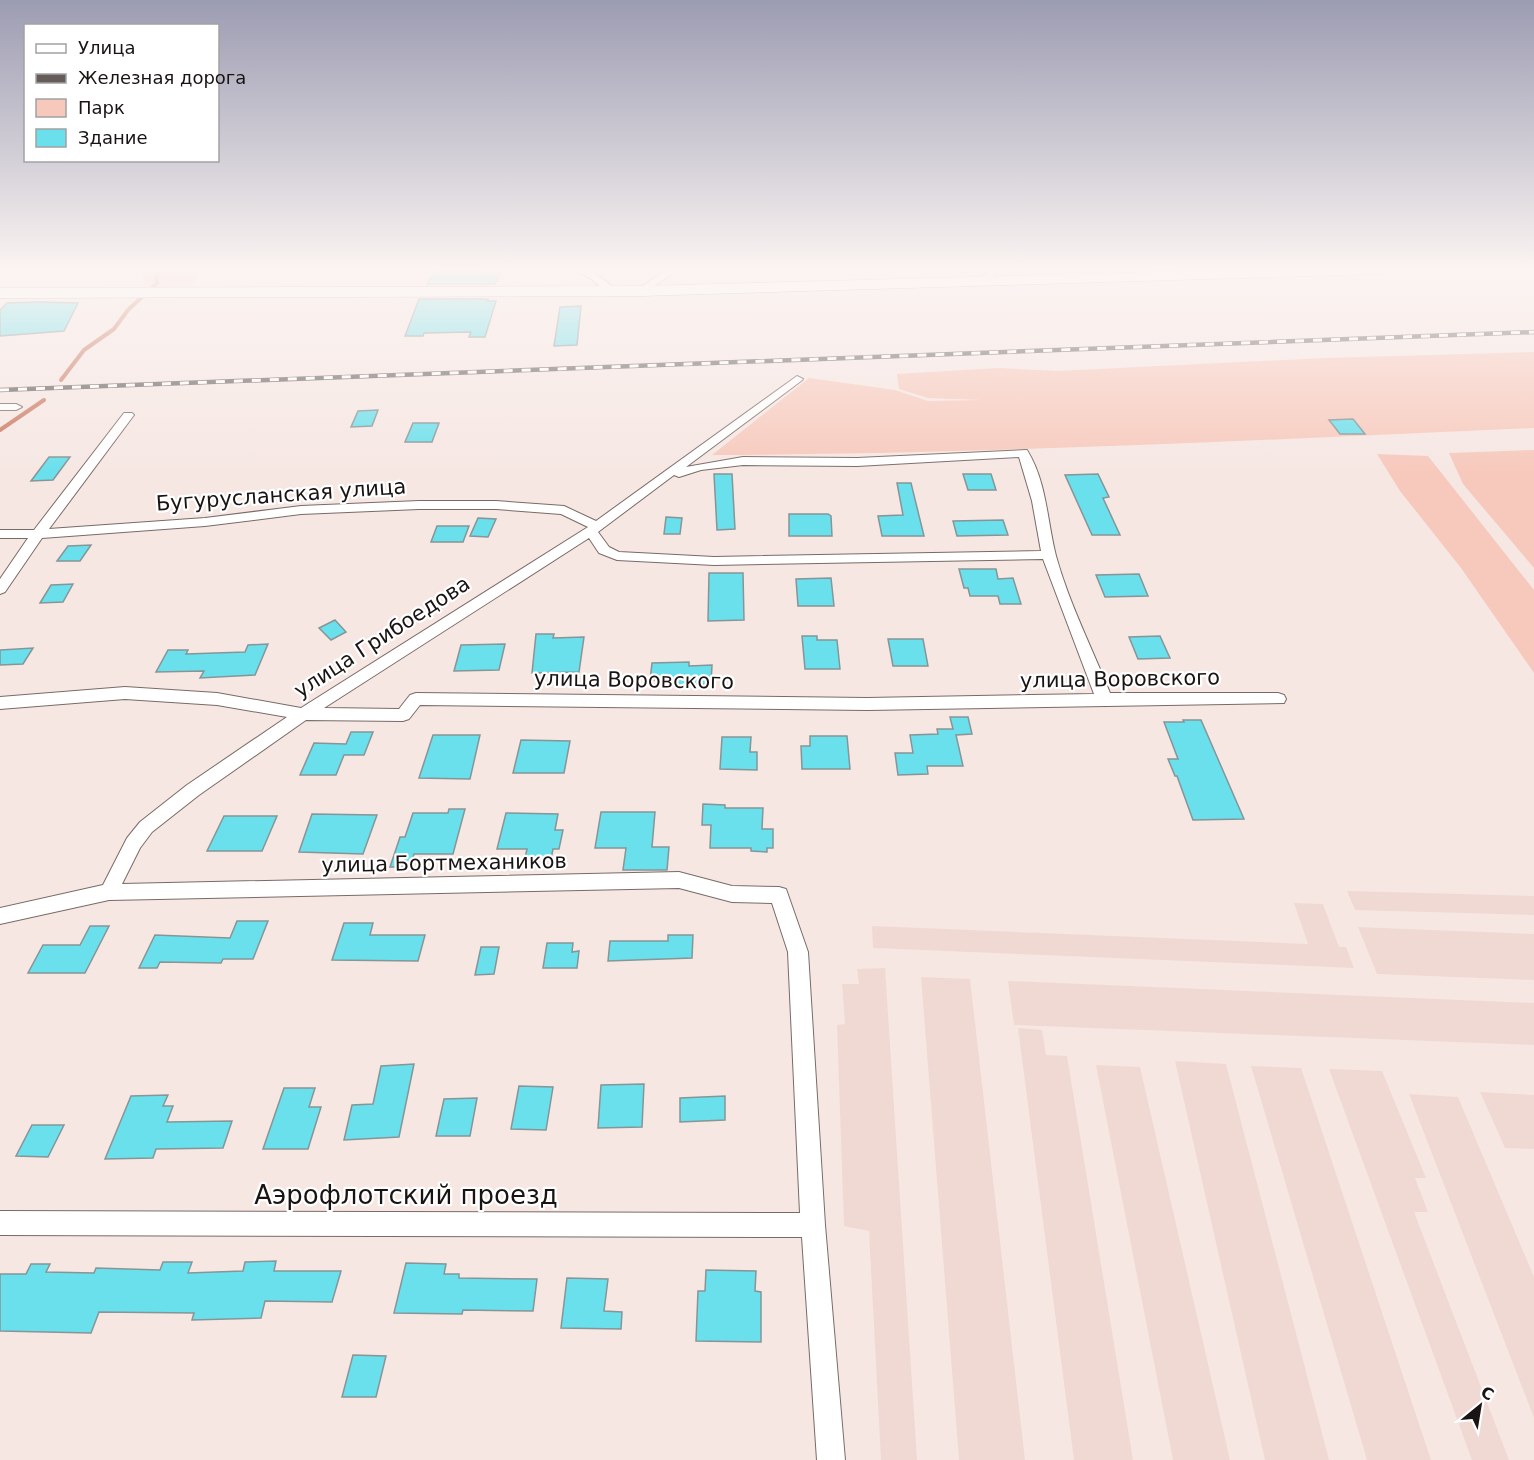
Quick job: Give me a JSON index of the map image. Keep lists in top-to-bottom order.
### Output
{
  "streets": {
    "street": [
      "Бугурусланская улица",
      "улица Грибоедова",
      "улица Воровского",
      "улица Бортмехаников",
      "Аэрофлотский проезд"
    ]
  },
  "crossings": [
    ["Бугурусланская улица", "улица Грибоедова"],
    ["улица Грибоедова", "улица Воровского"],
    ["улица Грибоедова", "улица Бортмехаников"],
    ["улица Бортмехаников", "Аэрофлотский проезд"]
  ],
  "legend": [
    "Улица",
    "Железная дорога",
    "Парк",
    "Здание"
  ],
  "north": "top right"
}
